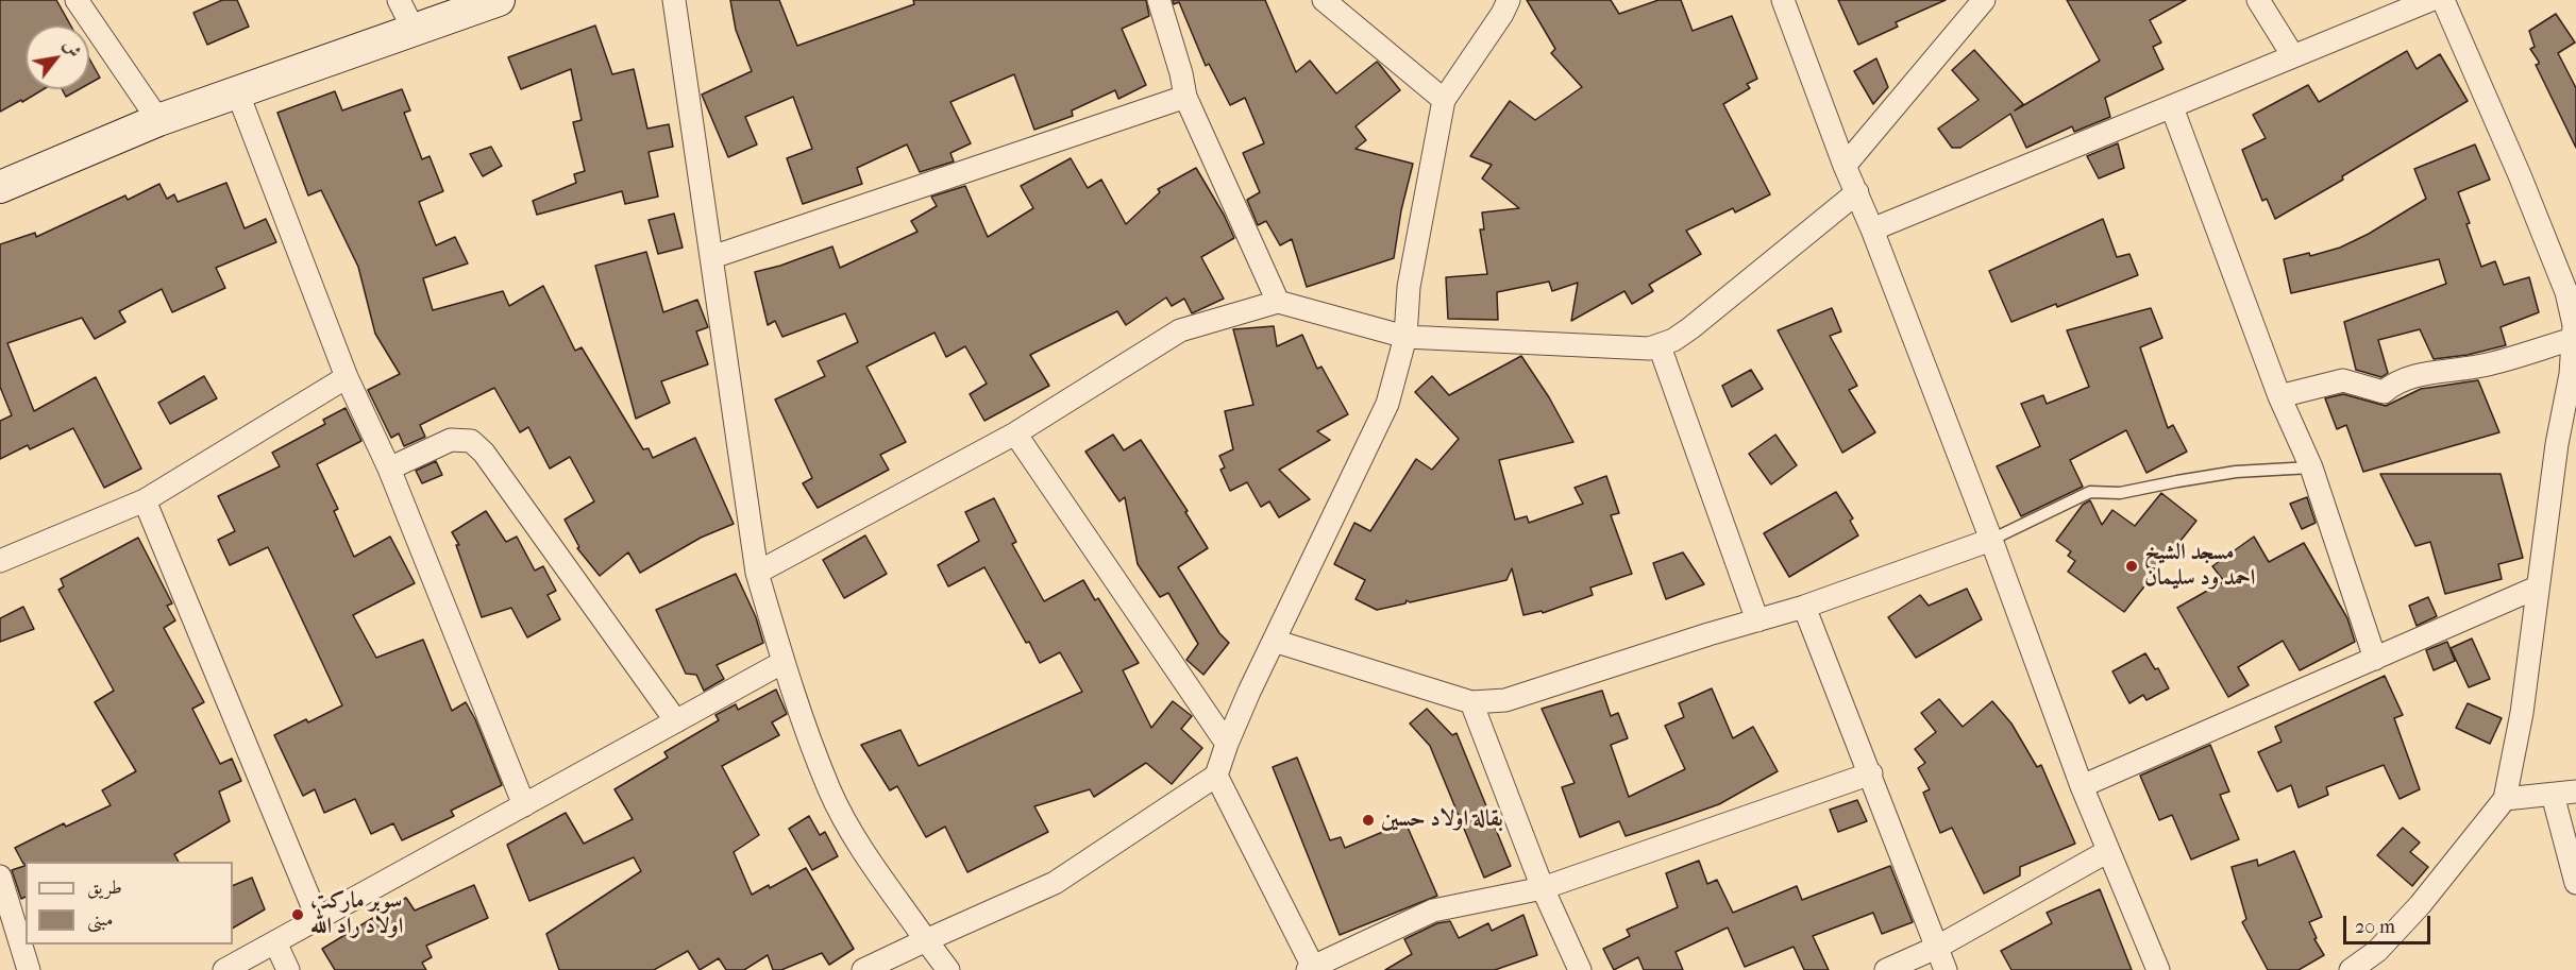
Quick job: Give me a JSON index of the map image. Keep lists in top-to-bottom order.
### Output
{
  "places": ["مسجد الشيخ احمد ود سليمان", "بقالة اولاد حسين", "سوبر ماركت اولاد راد الله"],
  "legend": ["طريق", "مبنى"],
  "scale_bar": "20 m",
  "north": "top right"
}
